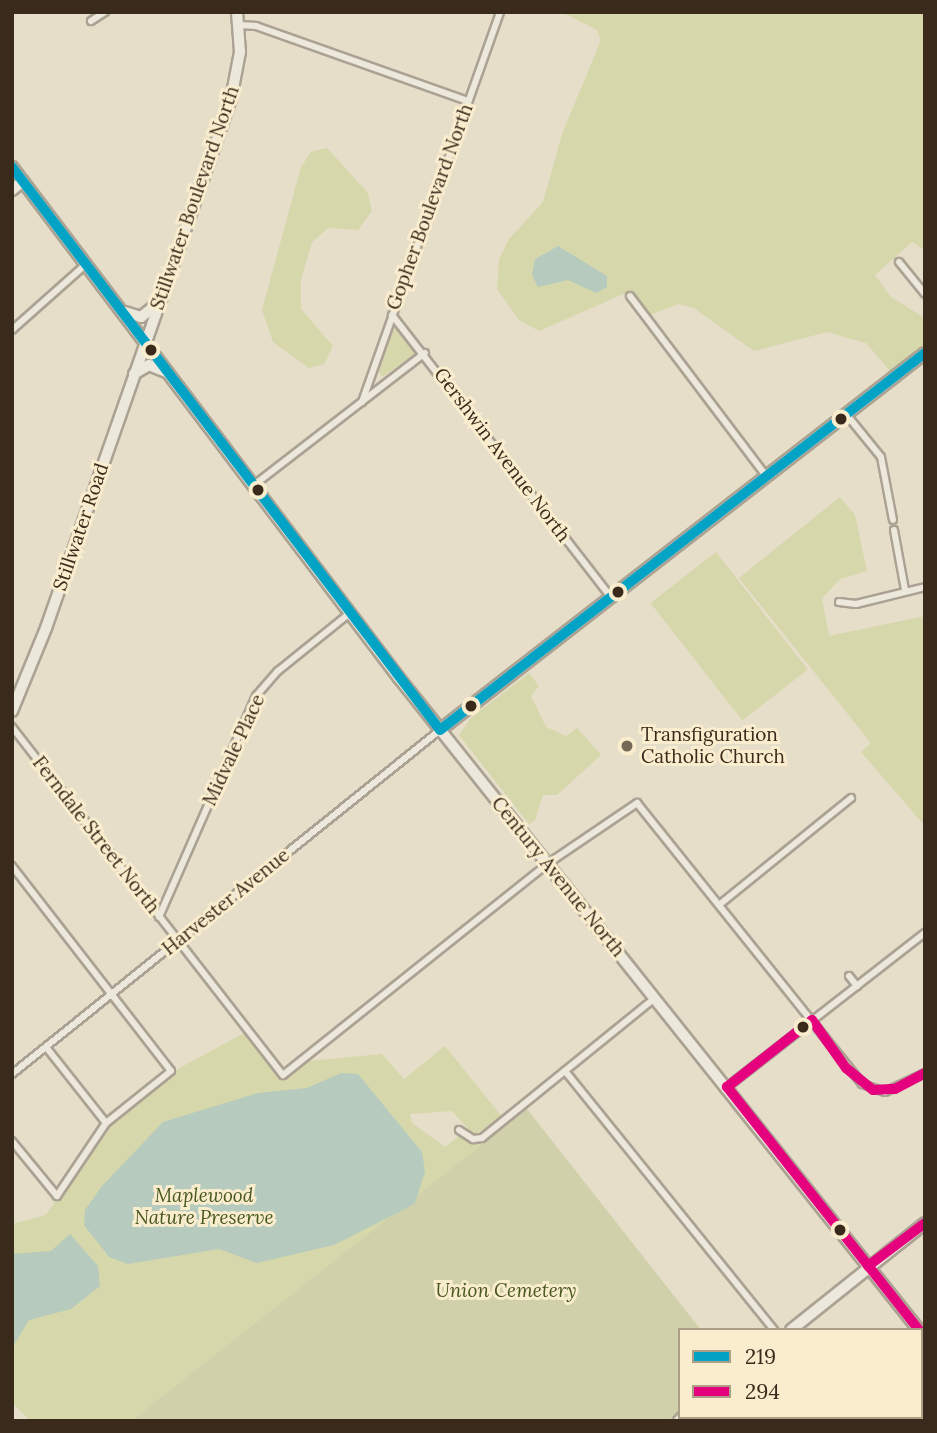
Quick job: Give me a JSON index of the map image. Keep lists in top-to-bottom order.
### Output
{
  "streets": {
    "main road": ["Stillwater Boulevard North", "Stillwater Road", "Century Avenue North"],
    "street": [
      "Gopher Boulevard North",
      "Gershwin Avenue North",
      "Midvale Place",
      "Ferndale Street North",
      "Harvester Avenue"
    ]
  },
  "crossings": [
    ["Stillwater Boulevard North", "Stillwater Road"],
    ["Stillwater Boulevard North", "Century Avenue North"],
    ["Gopher Boulevard North", "Gershwin Avenue North"],
    ["Stillwater Road", "Century Avenue North"],
    ["Midvale Place", "Ferndale Street North"],
    ["Midvale Place", "Century Avenue North"],
    ["Ferndale Street North", "Century Avenue North"],
    ["Ferndale Street North", "Harvester Avenue"],
    ["Century Avenue North", "Harvester Avenue"]
  ],
  "parks": ["Maplewood Nature Preserve", "Union Cemetery"],
  "places": ["Transfiguration Catholic Church"],
  "lines": ["transit line 219", "transit line 294"],
  "legend": ["219", "294"]
}
